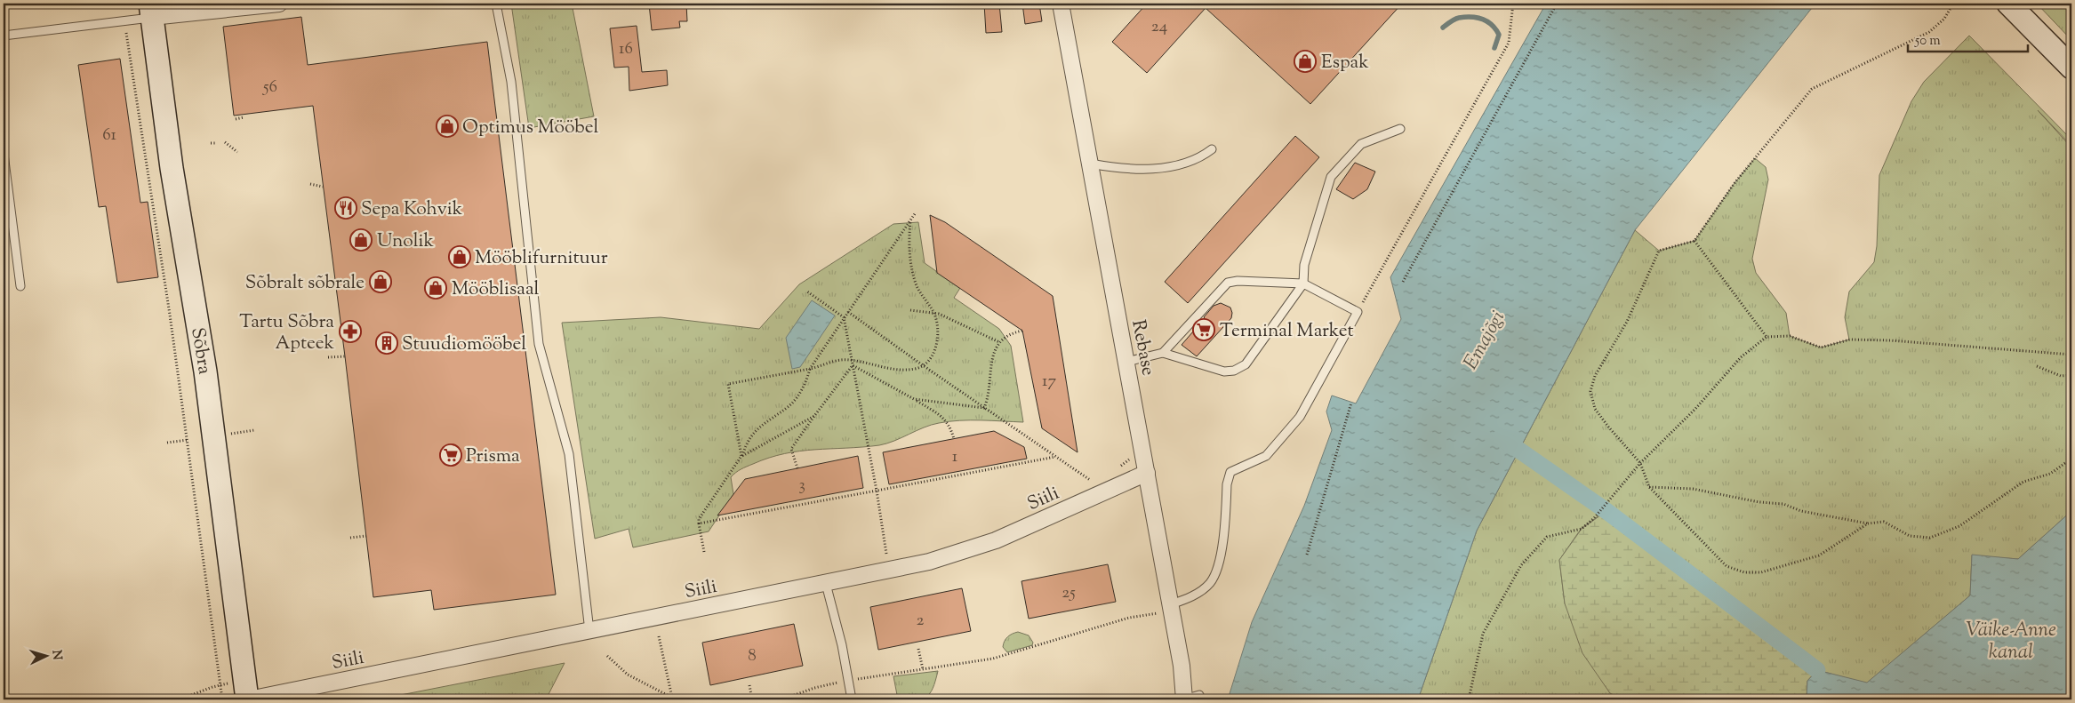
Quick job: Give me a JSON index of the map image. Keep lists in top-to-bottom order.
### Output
{
  "streets": {
    "street": ["Rebase", "Sõbra", "Siili"]
  },
  "crossings": [
    ["Rebase", "Siili"],
    ["Sõbra", "Siili"]
  ],
  "water": ["Emajõgi", "Väike-Anne kanal"],
  "places": {
    "shop": [
      "Espak",
      "Optimus Mööbel",
      "Unolik",
      "Mööblifurnituur",
      "Sõbralt sõbrale",
      "Mööblisaal"
    ],
    "restaurant": ["Sepa Kohvik"],
    "supermarket": ["Terminal Market", "Prisma"],
    "pharmacy": ["Tartu Sõbra Apteek"],
    "building": ["Stuudiomööbel"]
  },
  "house_numbers": [
    "24",
    "16",
    "56",
    "61",
    "17",
    "1",
    "3",
    "25",
    "2",
    "8"
  ],
  "scale_bar": "50 m",
  "north": "right"
}
